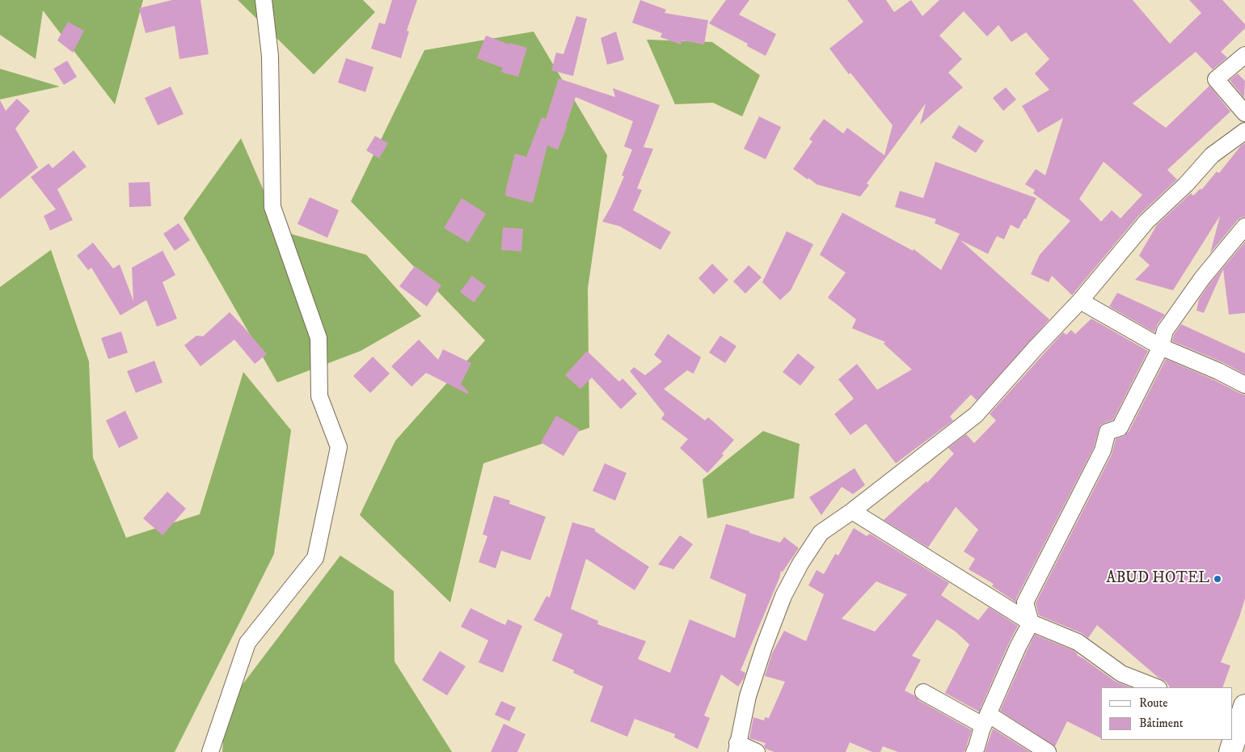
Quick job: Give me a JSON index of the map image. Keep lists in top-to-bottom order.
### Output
{
  "places": ["ABUD HOTEL"],
  "legend": ["Route", "Bâtiment"]
}
